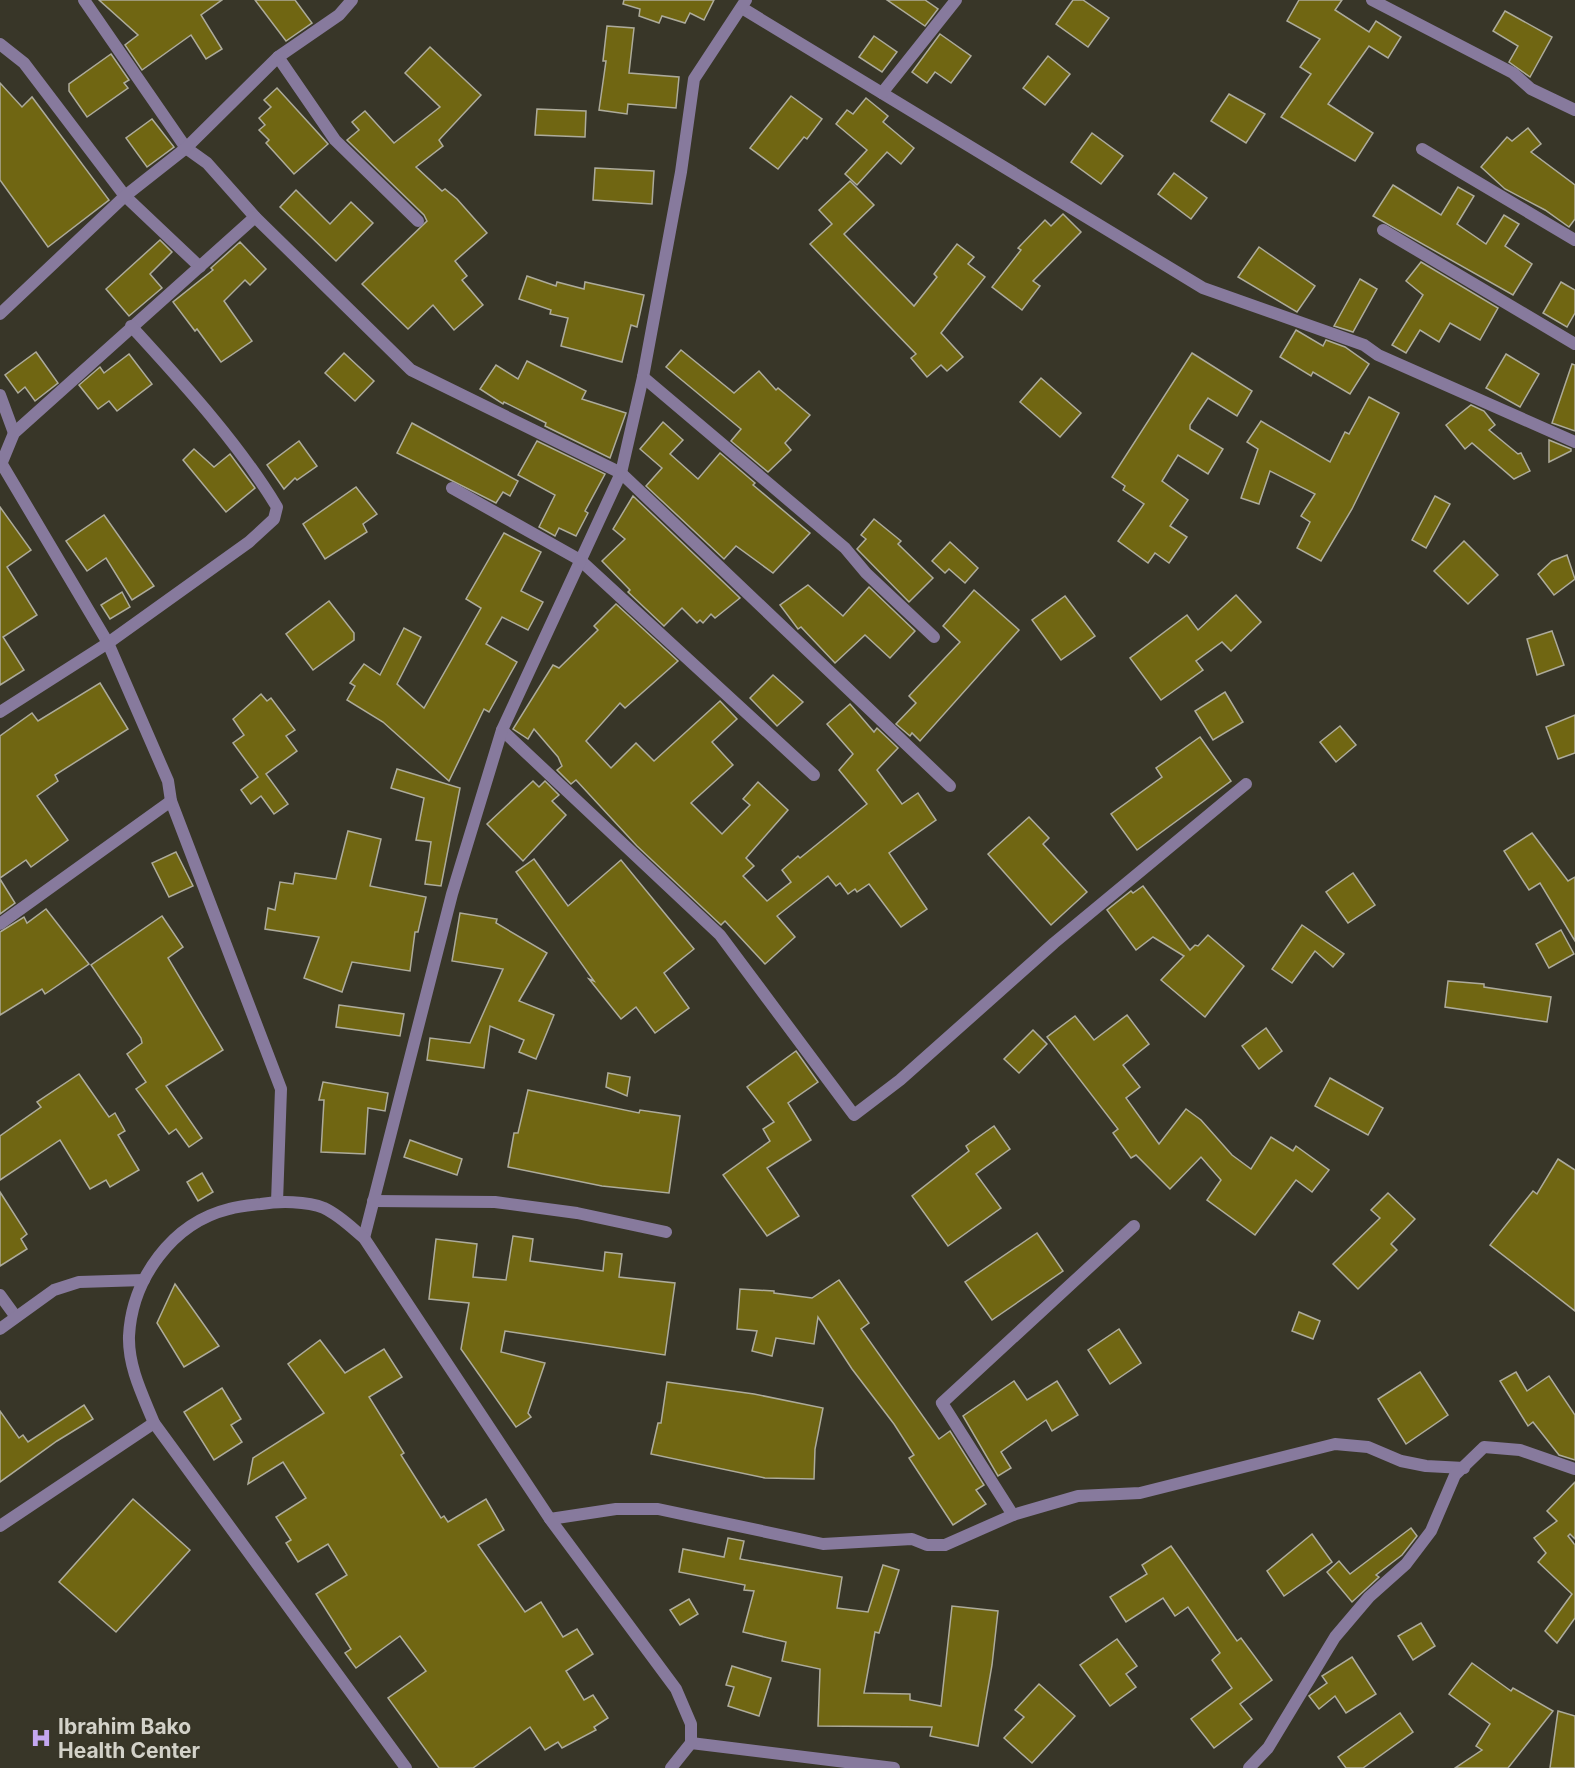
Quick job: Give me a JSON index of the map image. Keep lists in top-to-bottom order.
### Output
{
  "places": {
    "hospital": ["Ibrahim Bako Health Center"]
  }
}
